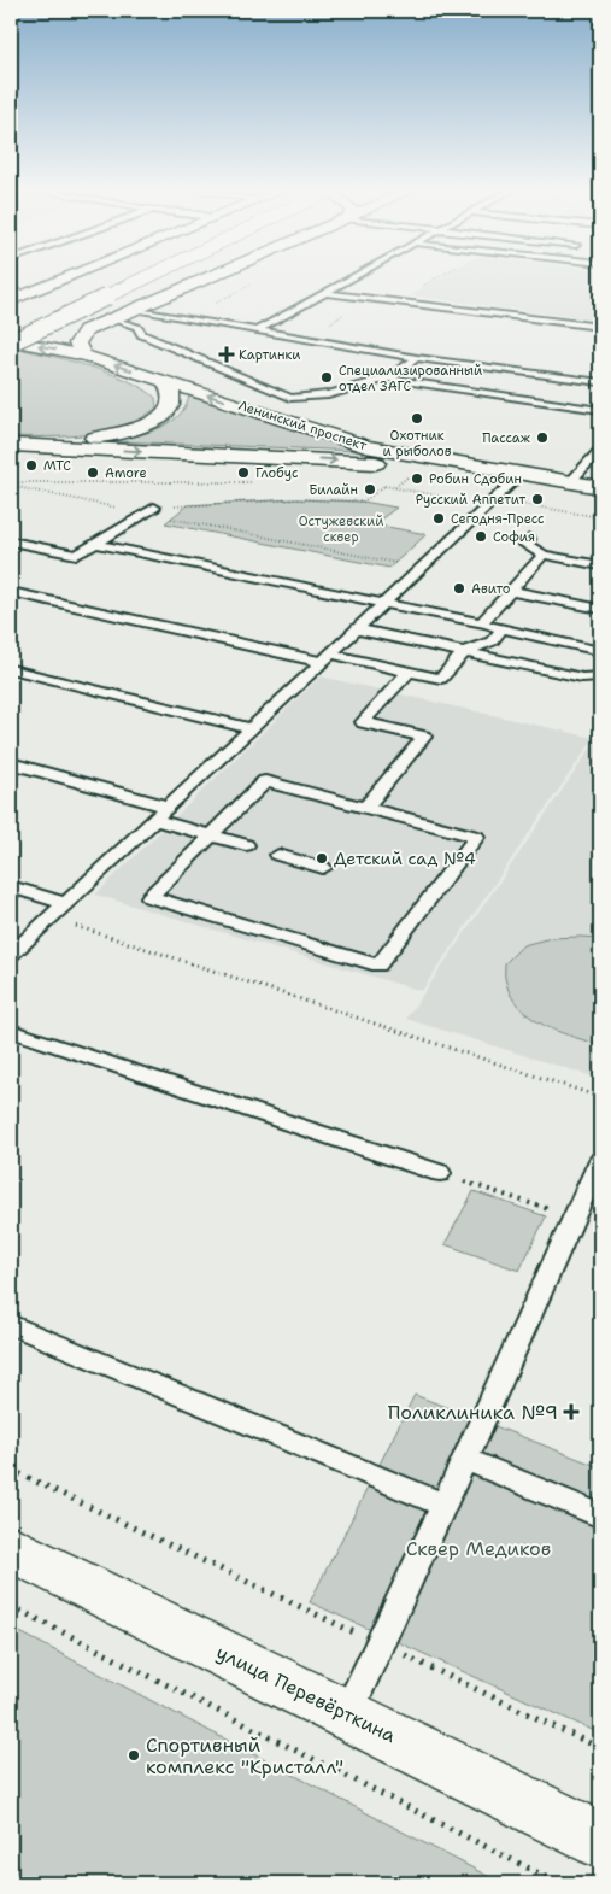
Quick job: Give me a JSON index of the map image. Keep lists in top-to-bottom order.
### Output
{
  "streets": {
    "main road": ["Ленинский проспект", "улица Перевёрткина"]
  },
  "parks": ["Остужевский сквер", "Сквер Медиков"],
  "places": {
    "health": ["Картинки", "Поликлиника №9"],
    "other": [
      "Специализированный отдел ЗАГС",
      "Охотник и рыболов",
      "Пассаж",
      "МТС",
      "Amore",
      "Глобус",
      "Робин Сдобин",
      "Билайн",
      "Русский Аппетит",
      "Сегодня-Пресс",
      "София",
      "Авито",
      "Детский сад №4",
      "Спортивный комплекс \"Кристалл\""
    ]
  }
}
